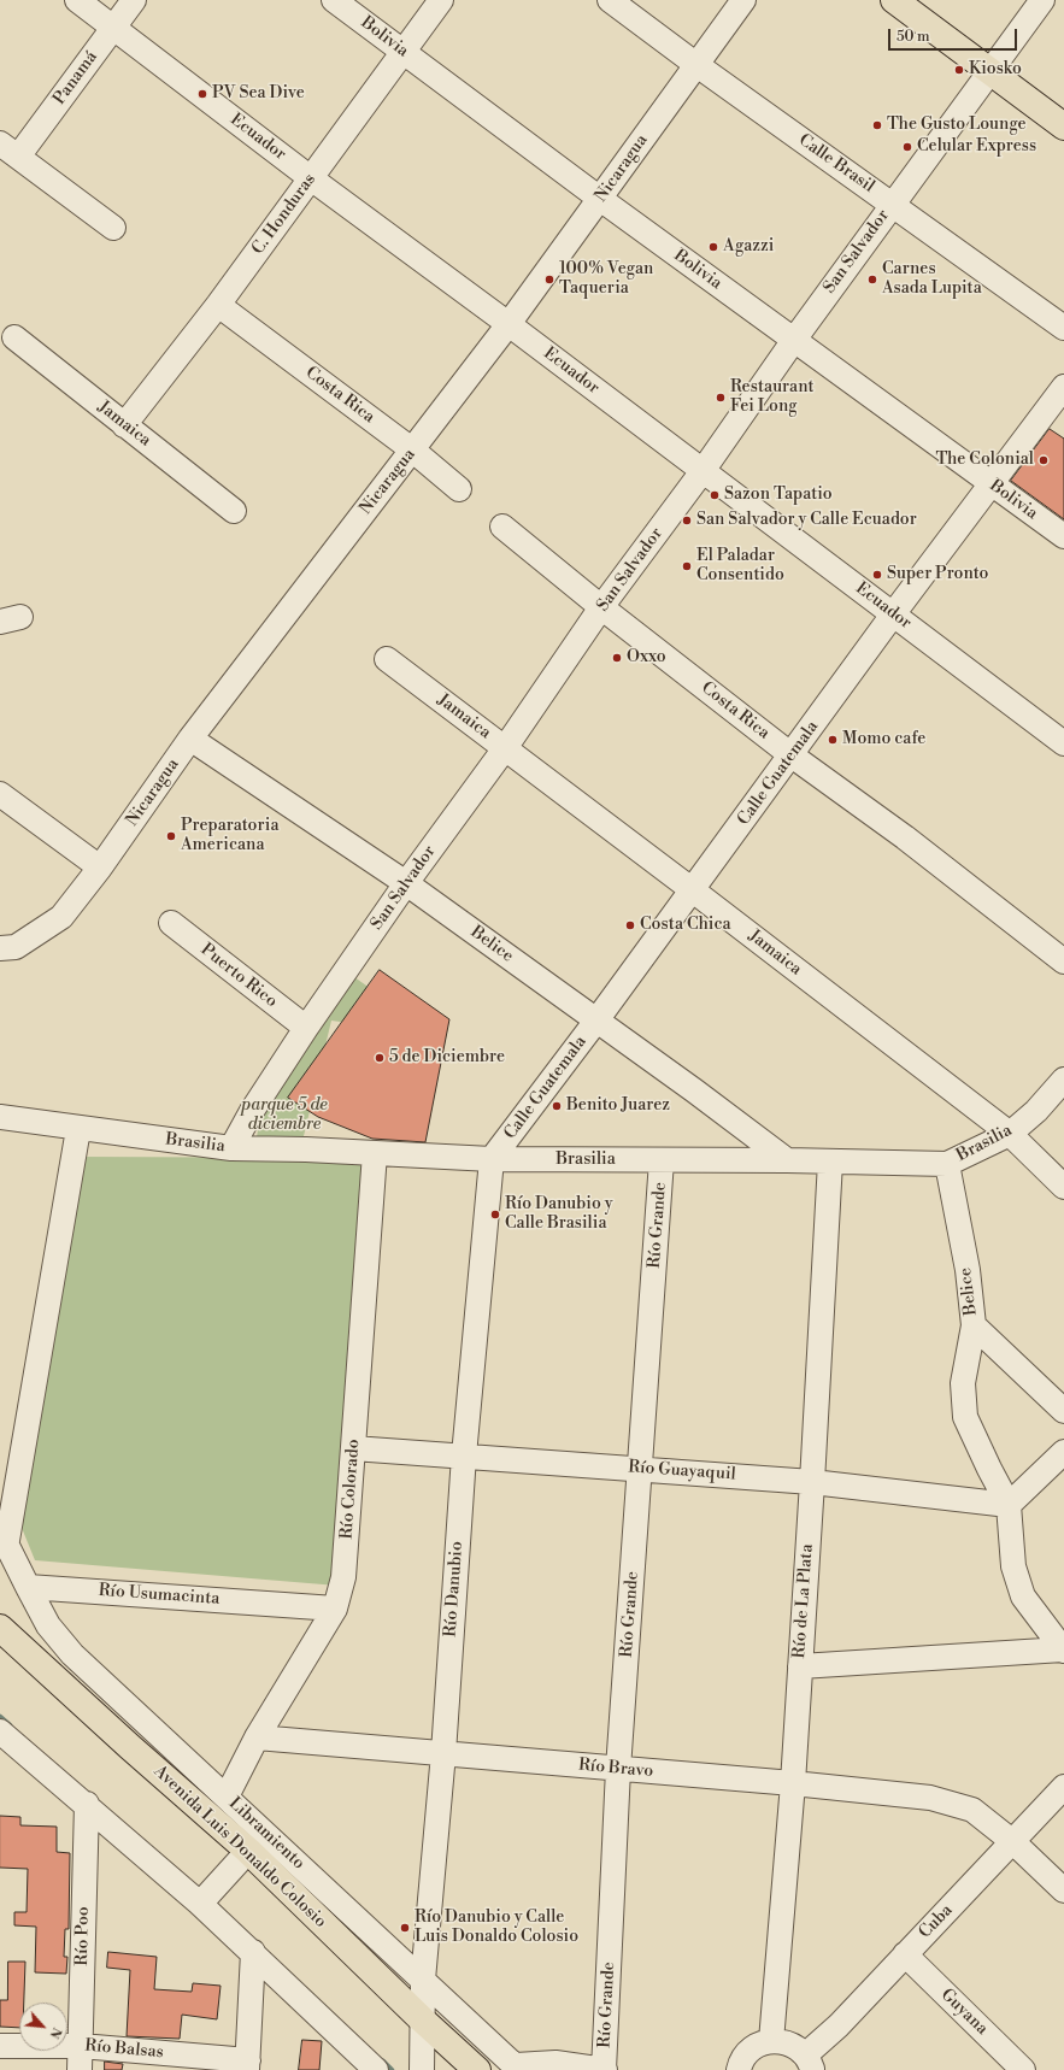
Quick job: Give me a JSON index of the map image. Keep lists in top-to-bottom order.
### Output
{
  "streets": {
    "main road": ["Avenida Luis Donaldo Colosio"],
    "street": [
      "Bolivia",
      "Panamá",
      "Ecuador",
      "Calle Brasil",
      "Nicaragua",
      "C. Honduras",
      "San Salvador",
      "Costa Rica",
      "Jamaica",
      "Calle Guatemala",
      "Belice",
      "Puerto Rico",
      "Brasilia",
      "Río Grande",
      "Río Guayaquil",
      "Río Colorado",
      "Río Danubio",
      "Río Usumacinta",
      "Río de La Plata",
      "Río Bravo",
      "Libramiento",
      "Cuba",
      "Río Poo",
      "Guyana",
      "Río Balsas"
    ]
  },
  "crossings": [
    ["Bolivia", "Nicaragua"],
    ["Bolivia", "C. Honduras"],
    ["Bolivia", "San Salvador"],
    ["Bolivia", "Calle Guatemala"],
    ["Panamá", "Ecuador"],
    ["Ecuador", "Nicaragua"],
    ["Ecuador", "C. Honduras"],
    ["Ecuador", "San Salvador"],
    ["Ecuador", "Calle Guatemala"],
    ["Calle Brasil", "Nicaragua"],
    ["Calle Brasil", "San Salvador"],
    ["Nicaragua", "Costa Rica"],
    ["Nicaragua", "Belice"],
    ["C. Honduras", "Costa Rica"],
    ["C. Honduras", "Jamaica"],
    ["San Salvador", "Costa Rica"],
    ["San Salvador", "Jamaica"],
    ["San Salvador", "Belice"],
    ["San Salvador", "Puerto Rico"],
    ["San Salvador", "Brasilia"],
    ["Costa Rica", "Calle Guatemala"],
    ["Jamaica", "Calle Guatemala"],
    ["Jamaica", "Brasilia"],
    ["Calle Guatemala", "Belice"],
    ["Calle Guatemala", "Brasilia"],
    ["Calle Guatemala", "Río Danubio"],
    ["Belice", "Brasilia"],
    ["Brasilia", "Río Grande"],
    ["Brasilia", "Río Colorado"],
    ["Brasilia", "Río Danubio"],
    ["Brasilia", "Río de La Plata"],
    ["Río Grande", "Río Guayaquil"],
    ["Río Grande", "Río Bravo"],
    ["Río Guayaquil", "Río Colorado"],
    ["Río Guayaquil", "Río Danubio"],
    ["Río Guayaquil", "Río de La Plata"],
    ["Río Colorado", "Río Usumacinta"],
    ["Río Colorado", "Río Bravo"],
    ["Río Colorado", "Libramiento"],
    ["Río Danubio", "Río Bravo"],
    ["Río Danubio", "Libramiento"],
    ["Río Danubio", "Avenida Luis Donaldo Colosio"],
    ["Río Usumacinta", "Libramiento"],
    ["Río de La Plata", "Río Bravo"],
    ["Río Bravo", "Cuba"],
    ["Cuba", "Guyana"],
    ["Río Poo", "Río Balsas"]
  ],
  "parks": ["parque 5 de diciembre"],
  "places": [
    "Kiosko",
    "PV Sea Dive",
    "The Gusto Lounge",
    "Celular Express",
    "Agazzi",
    "100% Vegan Taqueria",
    "Carnes Asada Lupita",
    "Restaurant Fei Long",
    "The Colonial",
    "Sazon Tapatio",
    "San Salvador y Calle Ecuador",
    "El Paladar Consentido",
    "Super Pronto",
    "Oxxo",
    "Momo cafe",
    "Preparatoria Americana",
    "Costa Chica",
    "5 de Diciembre",
    "Benito Juarez",
    "Río Danubio y Calle Brasilia",
    "Río Danubio y Calle Luis Donaldo Colosio"
  ],
  "scale_bar": "50 m",
  "north": "bottom right"
}
